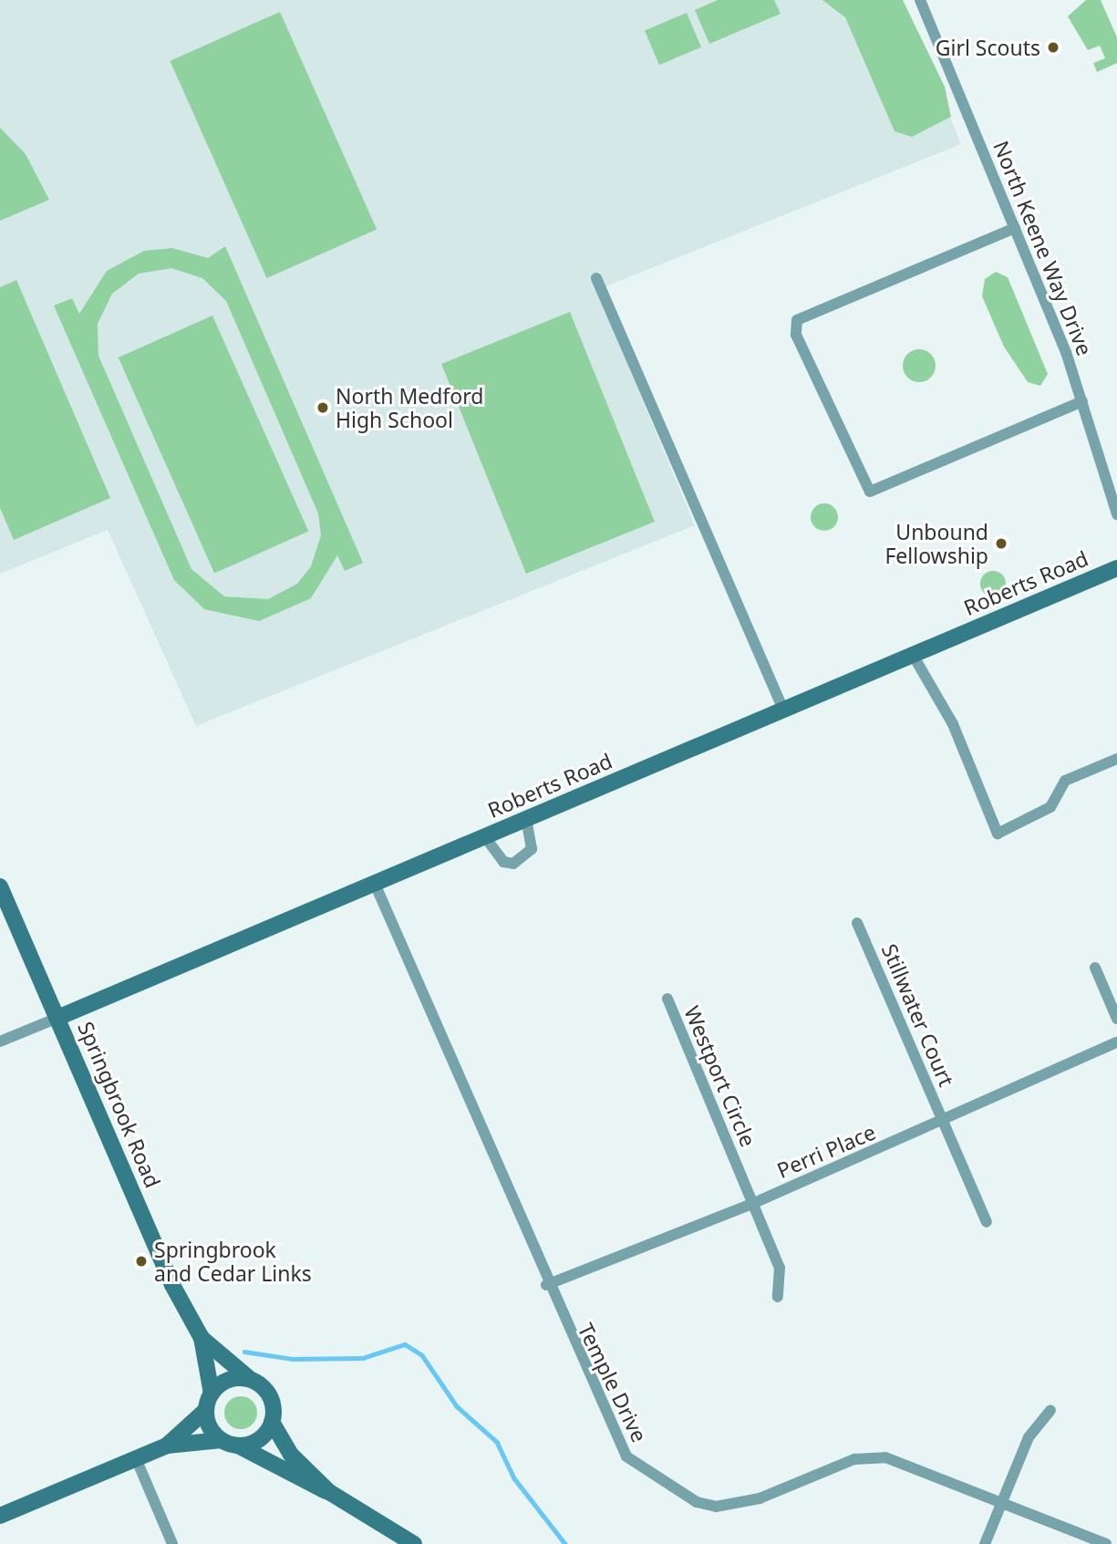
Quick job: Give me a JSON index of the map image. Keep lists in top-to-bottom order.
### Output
{
  "streets": {
    "street": [
      "North Keene Way Drive",
      "Roberts Road",
      "Stillwater Court",
      "Westport Circle",
      "Springbrook Road",
      "Perri Place",
      "Temple Drive"
    ]
  },
  "crossings": [
    ["Roberts Road", "Springbrook Road"],
    ["Roberts Road", "Temple Drive"],
    ["Stillwater Court", "Perri Place"],
    ["Westport Circle", "Perri Place"],
    ["Perri Place", "Temple Drive"]
  ],
  "places": [
    "Girl Scouts",
    "North Medford High School",
    "Unbound Fellowship",
    "Springbrook and Cedar Links"
  ]
}
